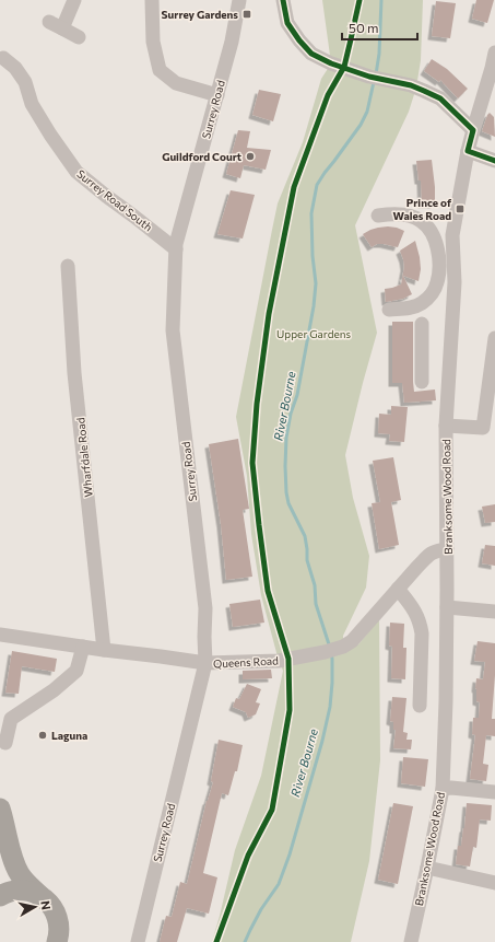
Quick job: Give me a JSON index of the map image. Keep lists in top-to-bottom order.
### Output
{
  "streets": {
    "street": [
      "Surrey Road",
      "Surrey Road South",
      "Wharfdale Road",
      "Branksome Wood Road",
      "Queens Road"
    ]
  },
  "crossings": [
    ["Surrey Road", "Surrey Road South"],
    ["Surrey Road", "Queens Road"],
    ["Wharfdale Road", "Queens Road"],
    ["Branksome Wood Road", "Queens Road"]
  ],
  "water": ["River Bourne"],
  "parks": ["Upper Gardens"],
  "places": {
    "transit": ["Surrey Gardens", "Prince of Wales Road"],
    "other": ["Guildford Court", "Laguna"]
  },
  "scale_bar": "50 m",
  "north": "right"
}
